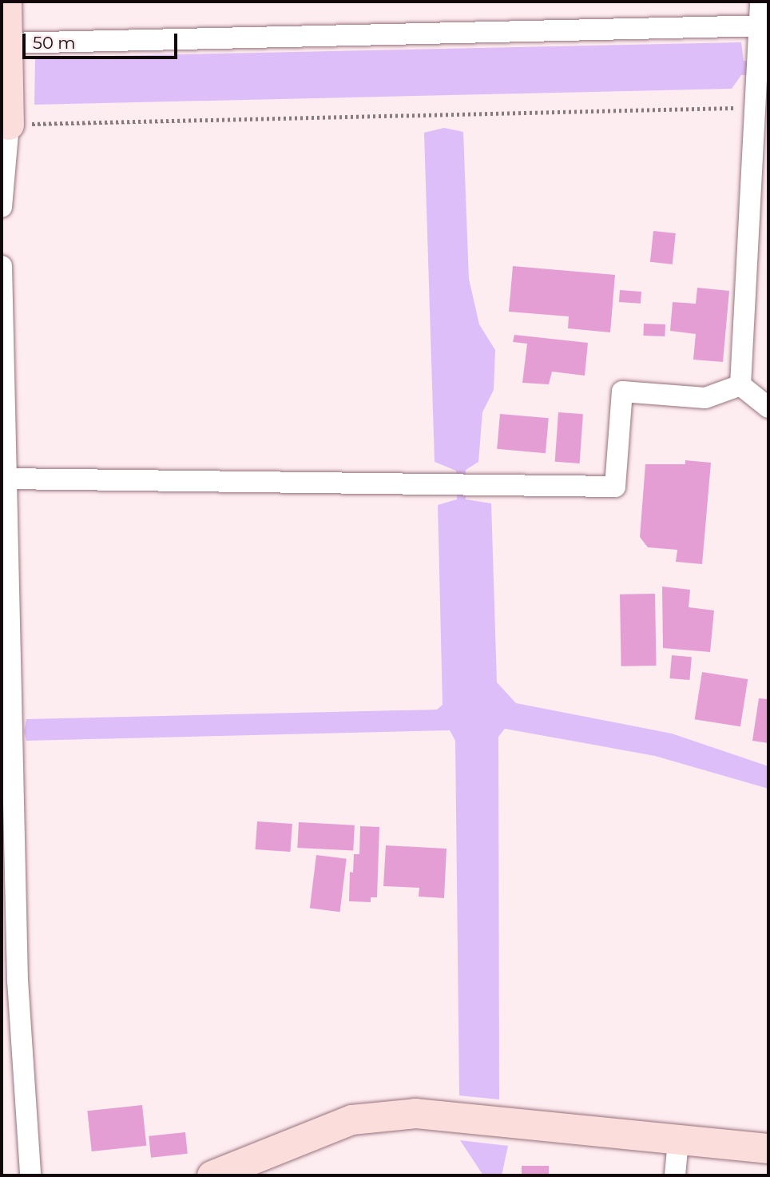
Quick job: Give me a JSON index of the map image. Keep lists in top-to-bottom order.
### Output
{
  "scale_bar": "50 m"
}
